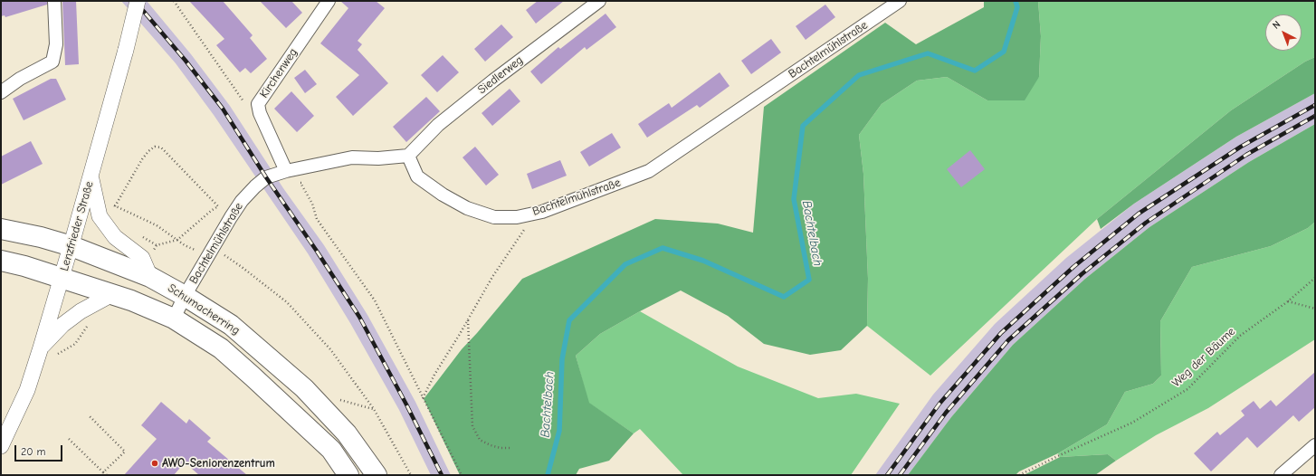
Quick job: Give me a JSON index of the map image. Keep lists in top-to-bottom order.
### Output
{
  "streets": {
    "main road": ["Schumacherring"],
    "street": [
      "Bachtelmühlstraße",
      "Kirchenweg",
      "Siedlerweg",
      "Lenzfrieder Straße"
    ],
    "path": ["Weg der Bäume"]
  },
  "crossings": [
    ["Bachtelmühlstraße", "Kirchenweg"],
    ["Bachtelmühlstraße", "Siedlerweg"],
    ["Bachtelmühlstraße", "Schumacherring"],
    ["Lenzfrieder Straße", "Schumacherring"]
  ],
  "water": ["Bachtelbach"],
  "places": ["AWO-Seniorenzentrum"],
  "scale_bar": "20 m",
  "north": "top left"
}
